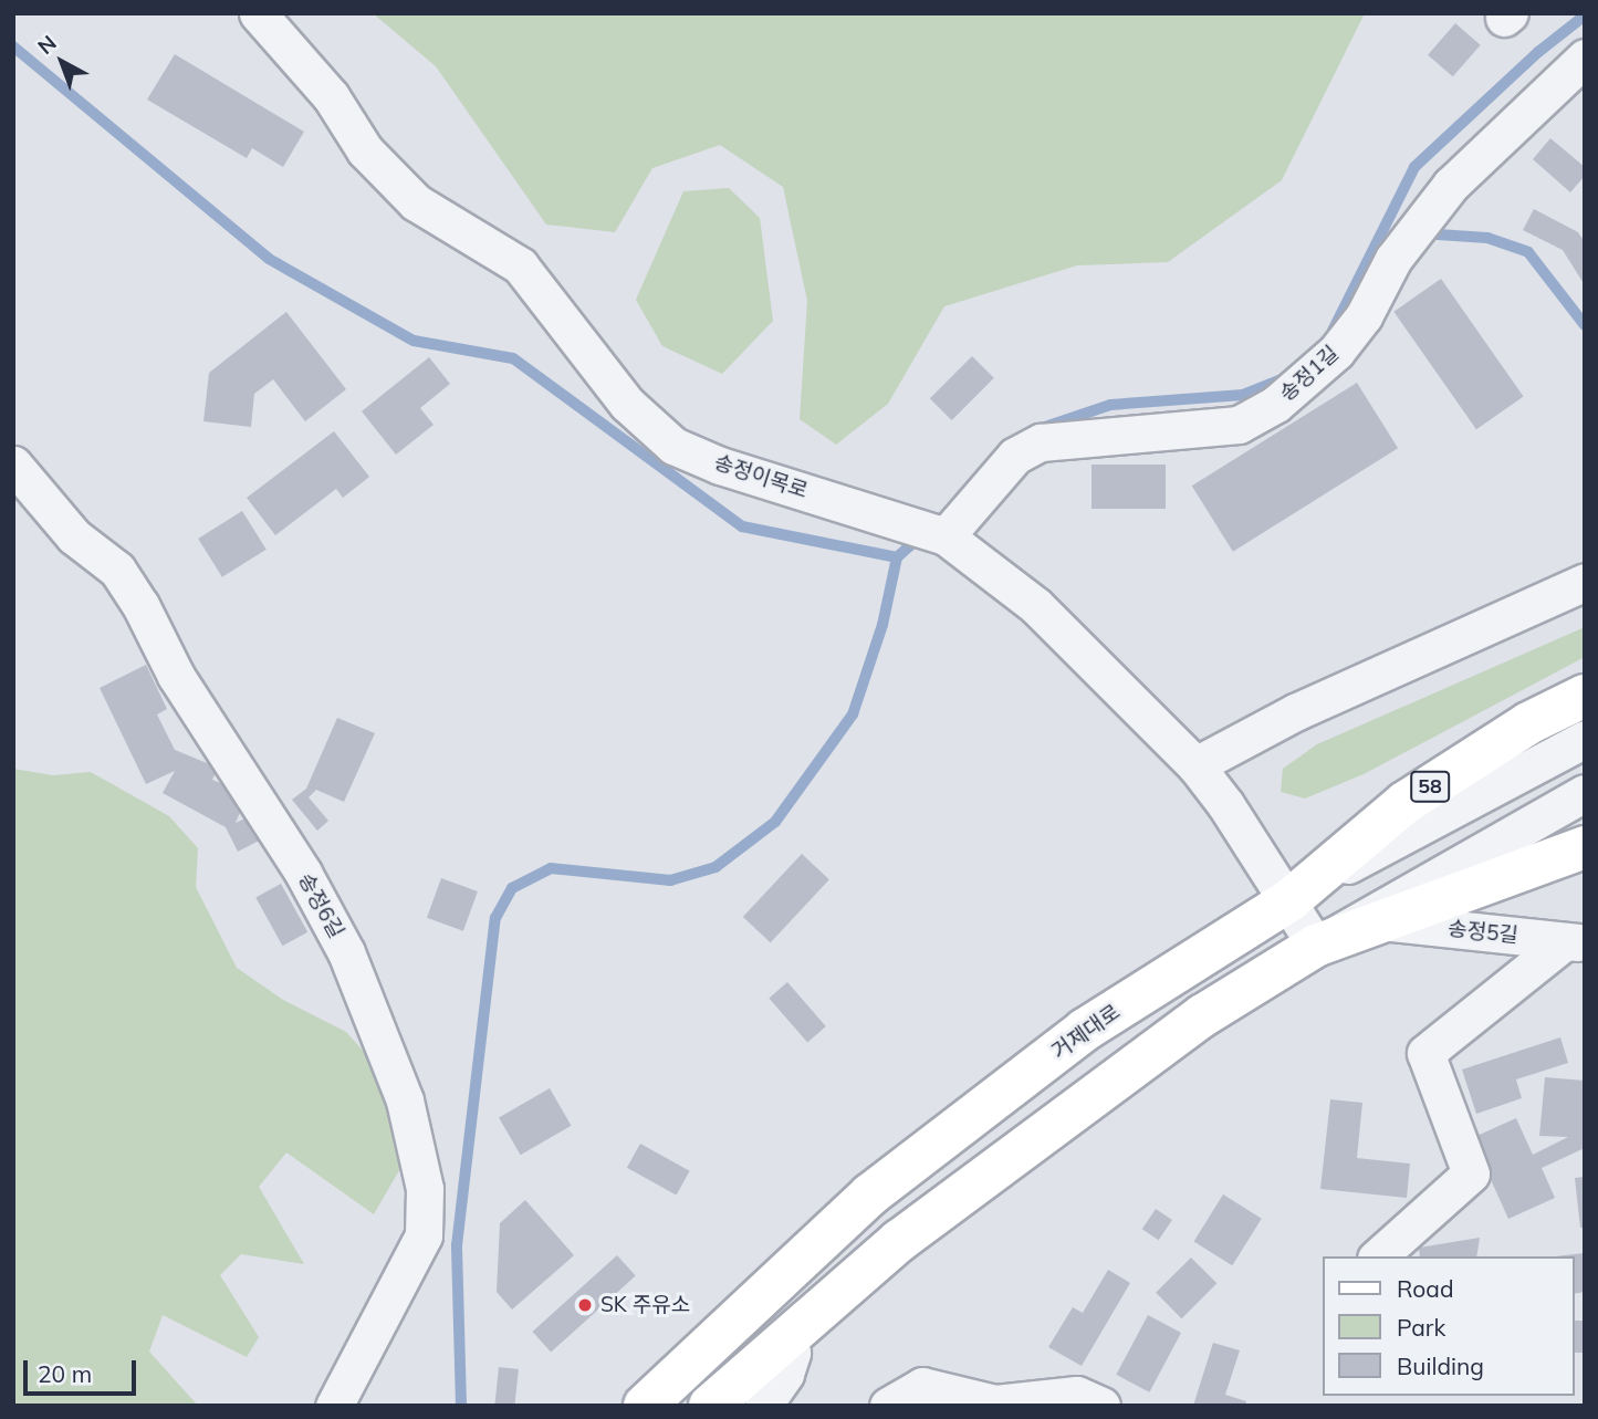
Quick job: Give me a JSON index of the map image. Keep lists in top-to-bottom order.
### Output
{
  "streets": {
    "main road": ["58", "거제대로"],
    "street": [
      "송정1길",
      "송정이목로",
      "송정6길",
      "송정5길"
    ]
  },
  "crossings": [
    ["송정1길", "송정이목로"],
    ["송정이목로", "58"],
    ["송정이목로", "거제대로"],
    ["58", "거제대로"]
  ],
  "places": ["SK 주유소"],
  "legend": ["Road", "Park", "Building"],
  "scale_bar": "20 m",
  "north": "top left"
}
